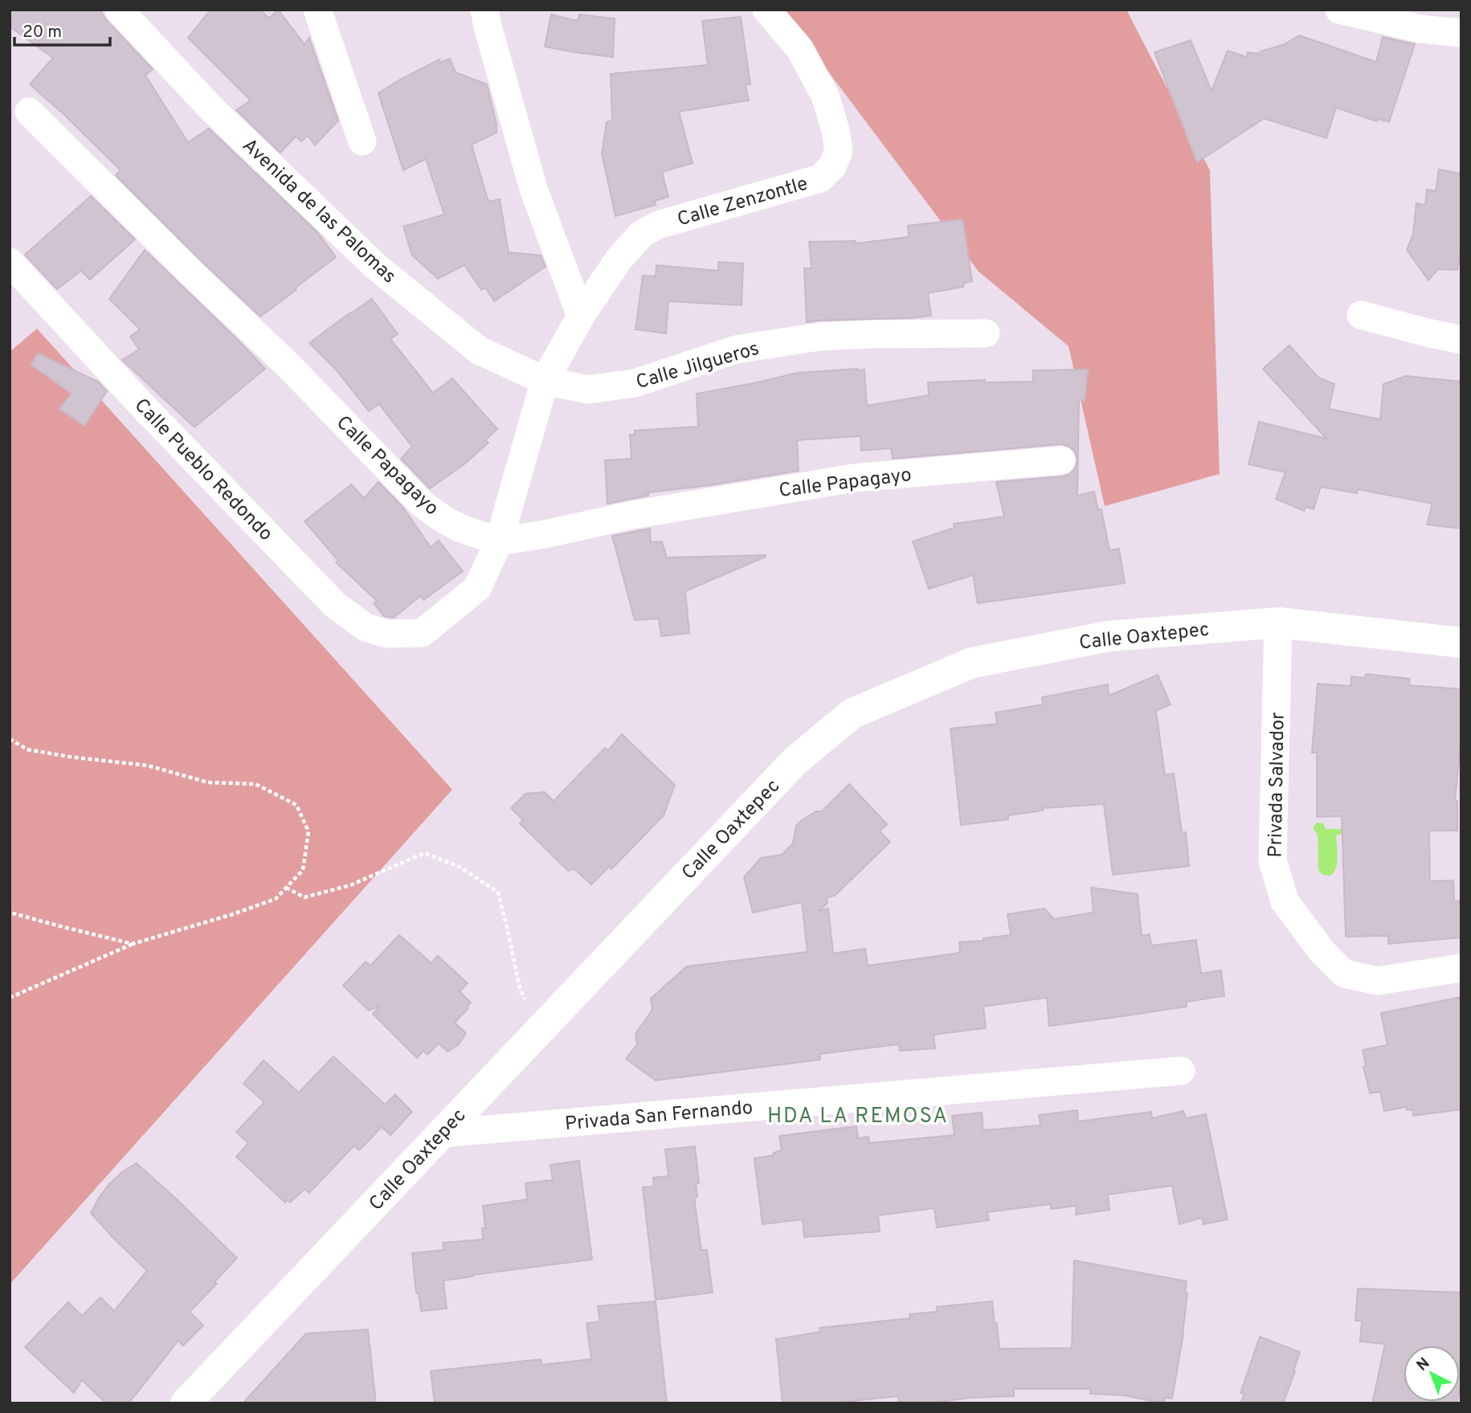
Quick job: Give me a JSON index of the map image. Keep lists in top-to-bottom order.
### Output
{
  "streets": {
    "main road": ["Calle Oaxtepec"],
    "street": [
      "Calle Zenzontle",
      "Avenida de las Palomas",
      "Calle Jilgueros",
      "Calle Papagayo",
      "Calle Pueblo Redondo",
      "Privada Salvador",
      "Privada San Fernando"
    ]
  },
  "crossings": [
    ["Calle Zenzontle", "Avenida de las Palomas"],
    ["Calle Zenzontle", "Calle Jilgueros"],
    ["Calle Zenzontle", "Calle Papagayo"],
    ["Calle Zenzontle", "Calle Pueblo Redondo"],
    ["Avenida de las Palomas", "Calle Jilgueros"],
    ["Calle Oaxtepec", "Privada Salvador"],
    ["Calle Oaxtepec", "Privada San Fernando"]
  ],
  "districts": ["HDA LA REMOSA"],
  "scale_bar": "20 m",
  "north": "top left"
}
